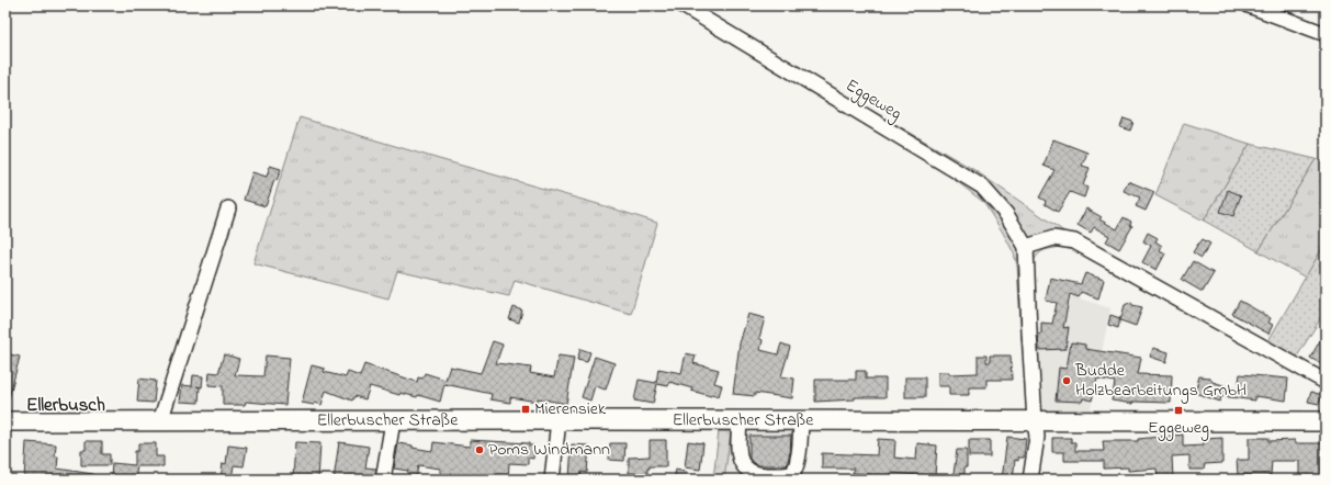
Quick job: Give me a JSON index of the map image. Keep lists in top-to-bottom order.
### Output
{
  "streets": {
    "main road": ["Ellerbuscher Straße"],
    "street": ["Eggeweg"]
  },
  "crossings": [
    ["Eggeweg", "Ellerbuscher Straße"]
  ],
  "districts": ["Ellerbusch"],
  "places": {
    "other": ["Budde Holzbearbeitungs GmbH", "Poms Windmann"],
    "transit": ["Mierensiek", "Eggeweg"]
  }
}
